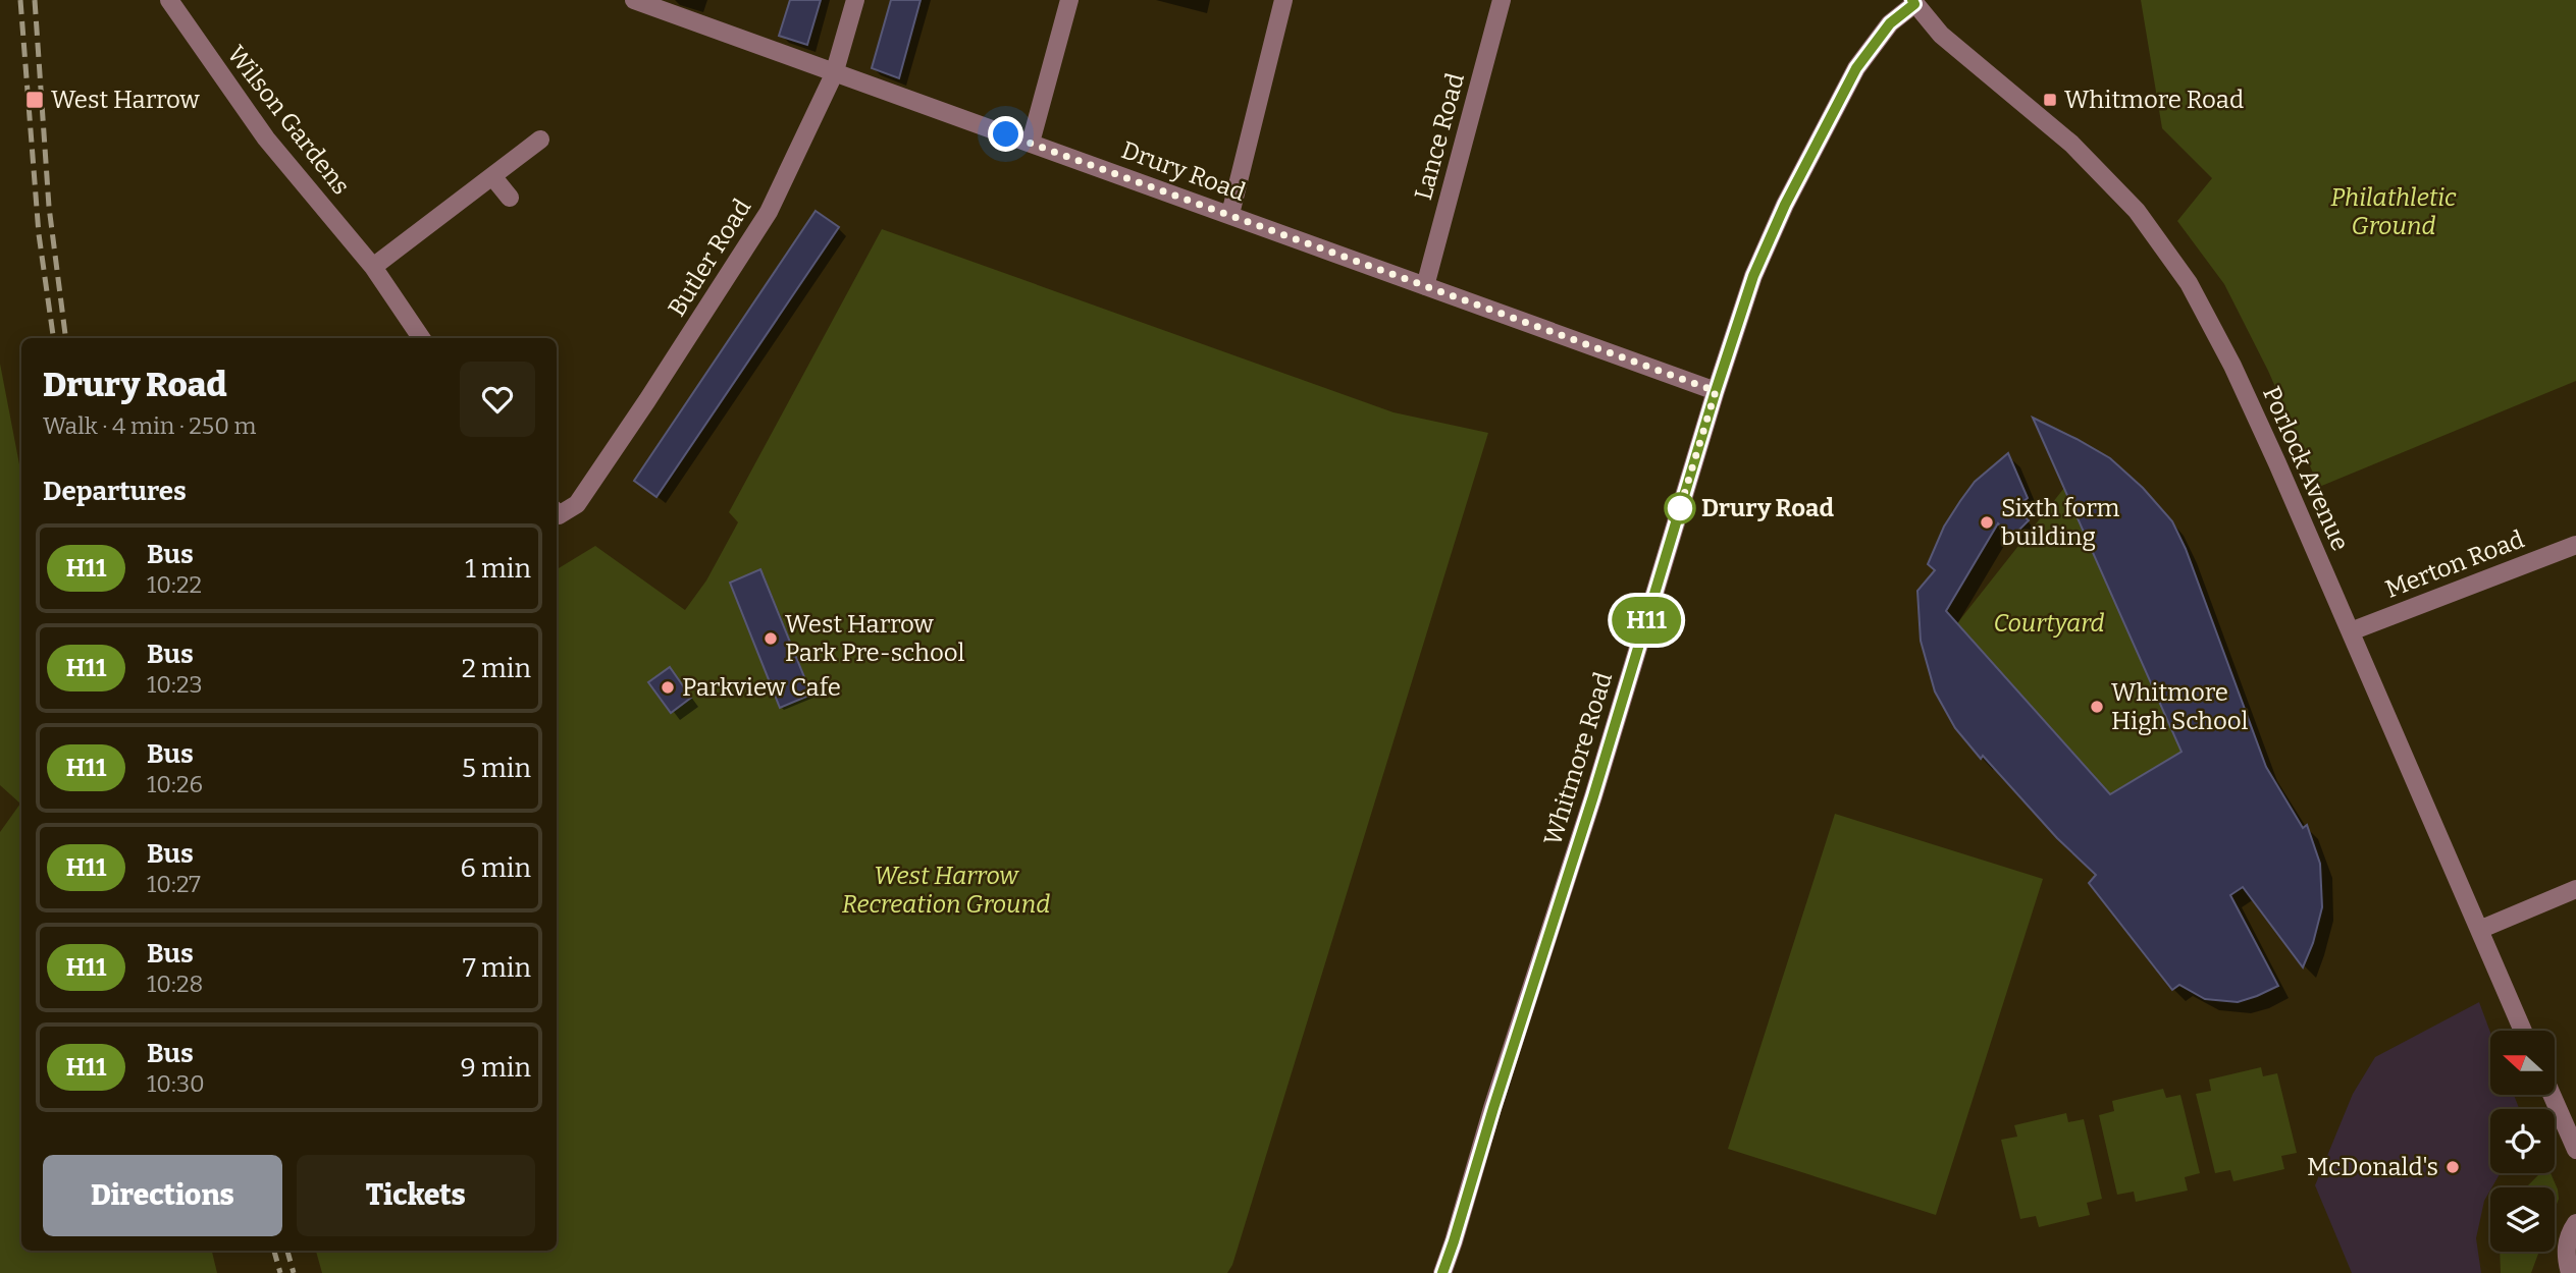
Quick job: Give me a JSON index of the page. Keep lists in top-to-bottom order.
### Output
{
  "streets": {
    "street": [
      "Wilson Gardens",
      "Lance Road",
      "Drury Road",
      "Butler Road",
      "Porlock Avenue",
      "Merton Road",
      "Whitmore Road"
    ]
  },
  "crossings": [
    ["Lance Road", "Drury Road"],
    ["Drury Road", "Butler Road"],
    ["Drury Road", "Whitmore Road"],
    ["Porlock Avenue", "Merton Road"],
    ["Porlock Avenue", "Whitmore Road"]
  ],
  "parks": ["Philathletic Ground", "Courtyard", "West Harrow Recreation Ground"],
  "places": {
    "transit": ["West Harrow", "Whitmore Road"],
    "other": [
      "Drury Road",
      "Sixth form building",
      "West Harrow Park Pre-school",
      "Parkview Cafe",
      "Whitmore High School",
      "McDonald's"
    ]
  },
  "lines": ["bus line H11"],
  "north": "left",
  "page": {
    "on_map": "H11",
    "heading": [
      ["Drury Road", "Walk · 4 min · 250 m"],
      "Departures"
    ],
    "list": [
      {
        "mark": "H11",
        "name": "Bus",
        "note": "10:22",
        "value": "1 min"
      },
      {
        "mark": "H11",
        "name": "Bus",
        "note": "10:23",
        "value": "2 min"
      },
      {
        "mark": "H11",
        "name": "Bus",
        "note": "10:26",
        "value": "5 min"
      },
      {
        "mark": "H11",
        "name": "Bus",
        "note": "10:27",
        "value": "6 min"
      },
      {
        "mark": "H11",
        "name": "Bus",
        "note": "10:28",
        "value": "7 min"
      },
      {
        "mark": "H11",
        "name": "Bus",
        "note": "10:30",
        "value": "9 min"
      }
    ],
    "buttons": ["Directions", "Tickets"]
  }
}
